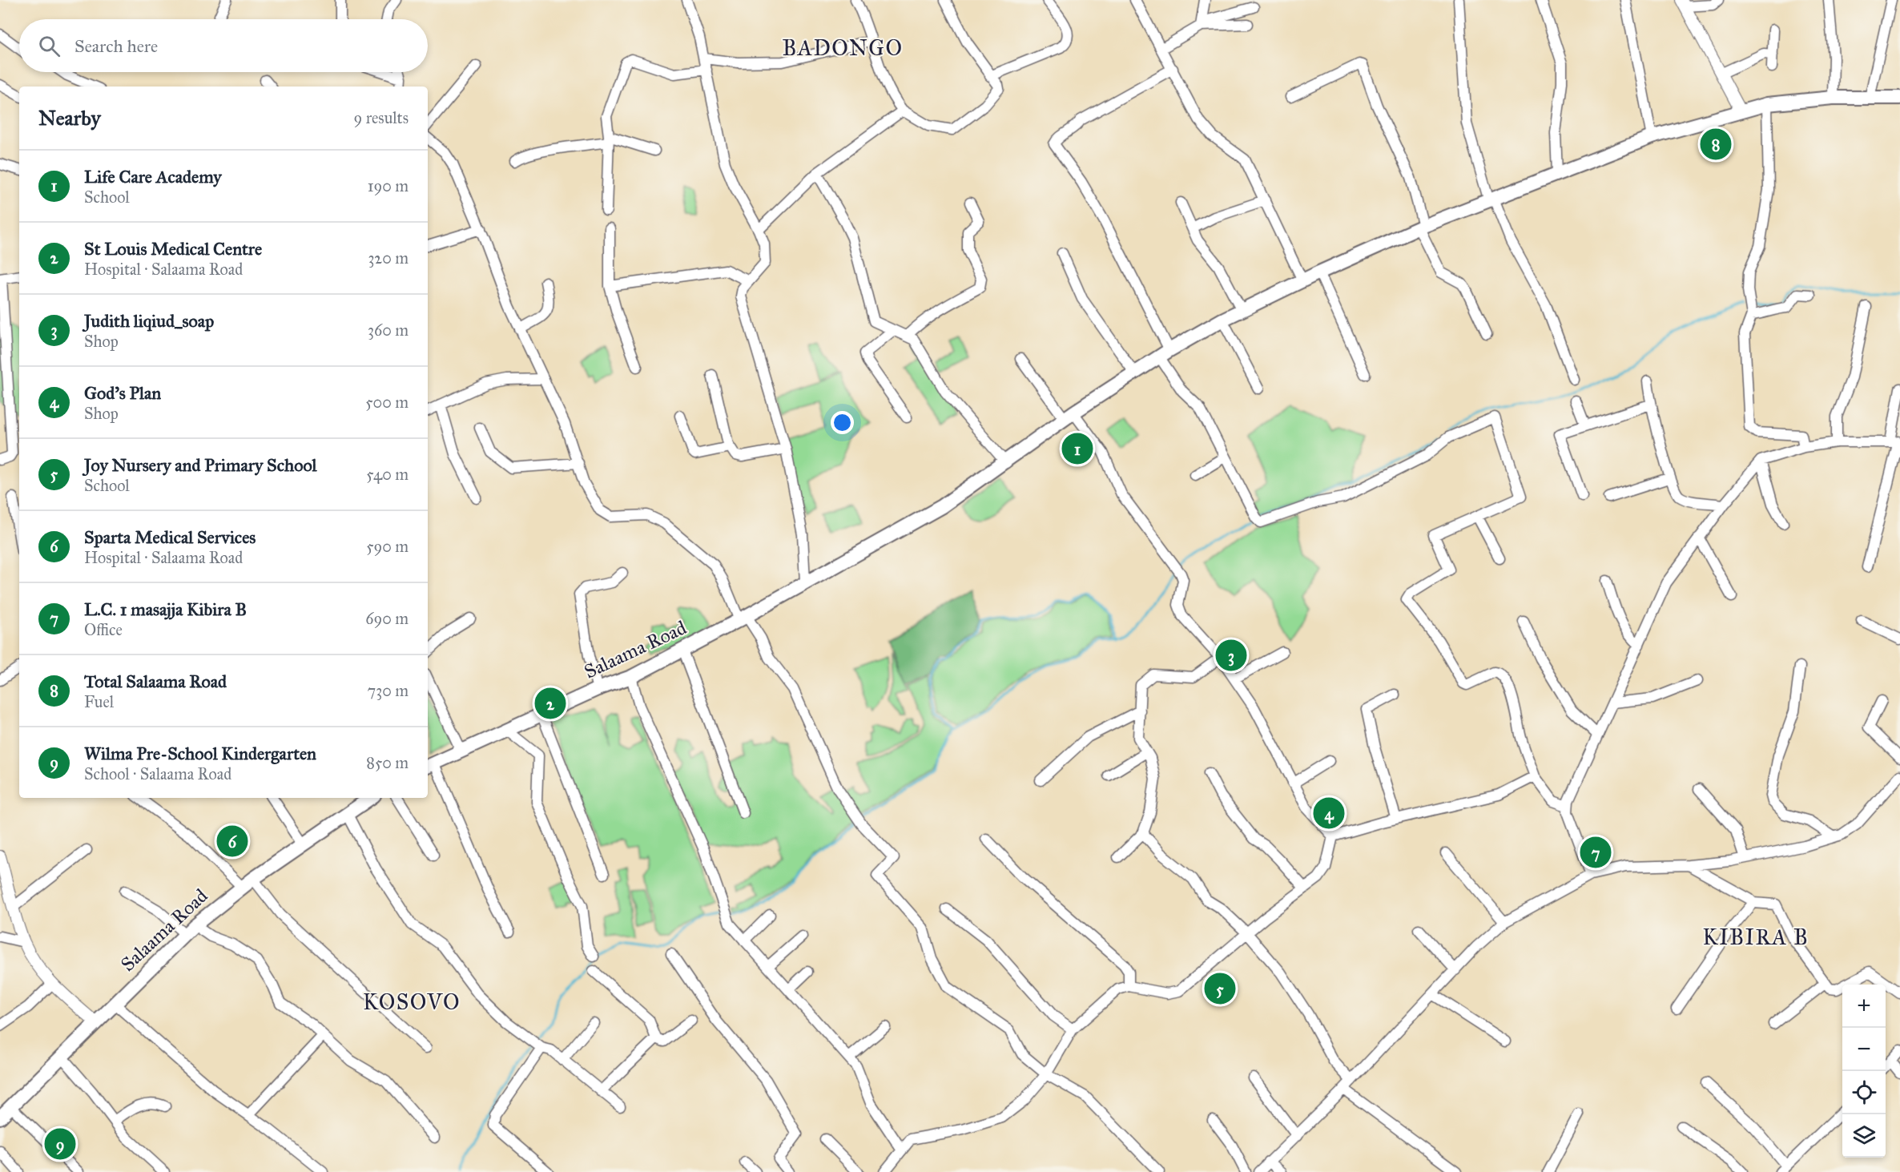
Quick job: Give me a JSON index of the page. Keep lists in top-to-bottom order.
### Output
{
  "streets": {
    "main road": ["Salaama Road"]
  },
  "districts": ["BADONGO", "KIBIRA B", "KOSOVO"],
  "page": {
    "search": "Search here",
    "heading": ["Nearby", "9 results"],
    "pins": [
      "8",
      "1",
      "3",
      "2",
      "4",
      "6",
      "7",
      "5",
      "9"
    ],
    "list": [
      {
        "mark": "1",
        "name": "Life Care Academy",
        "note": "School",
        "value": "190 m"
      },
      {
        "mark": "2",
        "name": "St Louis Medical Centre",
        "note": "Hospital · Salaama Road",
        "value": "320 m"
      },
      {
        "mark": "3",
        "name": "Judith liqiud_soap",
        "note": "Shop",
        "value": "360 m"
      },
      {
        "mark": "4",
        "name": "God's Plan",
        "note": "Shop",
        "value": "500 m"
      },
      {
        "mark": "5",
        "name": "Joy Nursery and Primary School",
        "note": "School",
        "value": "540 m"
      },
      {
        "mark": "6",
        "name": "Sparta Medical Services",
        "note": "Hospital · Salaama Road",
        "value": "590 m"
      },
      {
        "mark": "7",
        "name": "L.C. 1 masajja Kibira B",
        "note": "Office",
        "value": "690 m"
      },
      {
        "mark": "8",
        "name": "Total Salaama Road",
        "note": "Fuel",
        "value": "730 m"
      },
      {
        "mark": "9",
        "name": "Wilma Pre-School Kindergarten",
        "note": "School · Salaama Road",
        "value": "850 m"
      }
    ],
    "map_buttons": ["+", "−"]
  }
}
